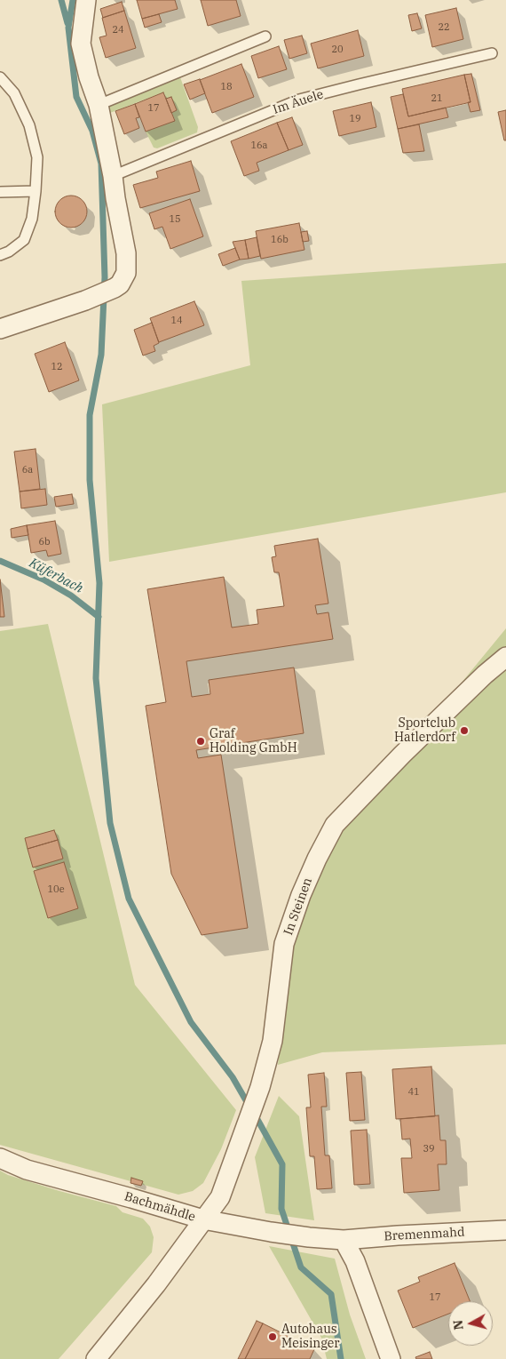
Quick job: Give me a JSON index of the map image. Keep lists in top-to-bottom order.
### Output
{
  "streets": {
    "street": ["In Steinen", "Bachmähdle", "Bremenmahd"],
    "lane": ["Im Äuele"]
  },
  "crossings": [
    ["In Steinen", "Bachmähdle"],
    ["In Steinen", "Bremenmahd"],
    ["Bachmähdle", "Bremenmahd"]
  ],
  "water": ["Küferbach"],
  "places": ["Sportclub Hatlerdorf", "Graf Holding GmbH", "Autohaus Meisinger"],
  "house_numbers": [
    "22",
    "24",
    "20",
    "18",
    "21",
    "17",
    "19",
    "16a",
    "15",
    "16b",
    "14",
    "12",
    "6a",
    "6b",
    "10e",
    "41",
    "39",
    "17"
  ],
  "north": "left"
}
